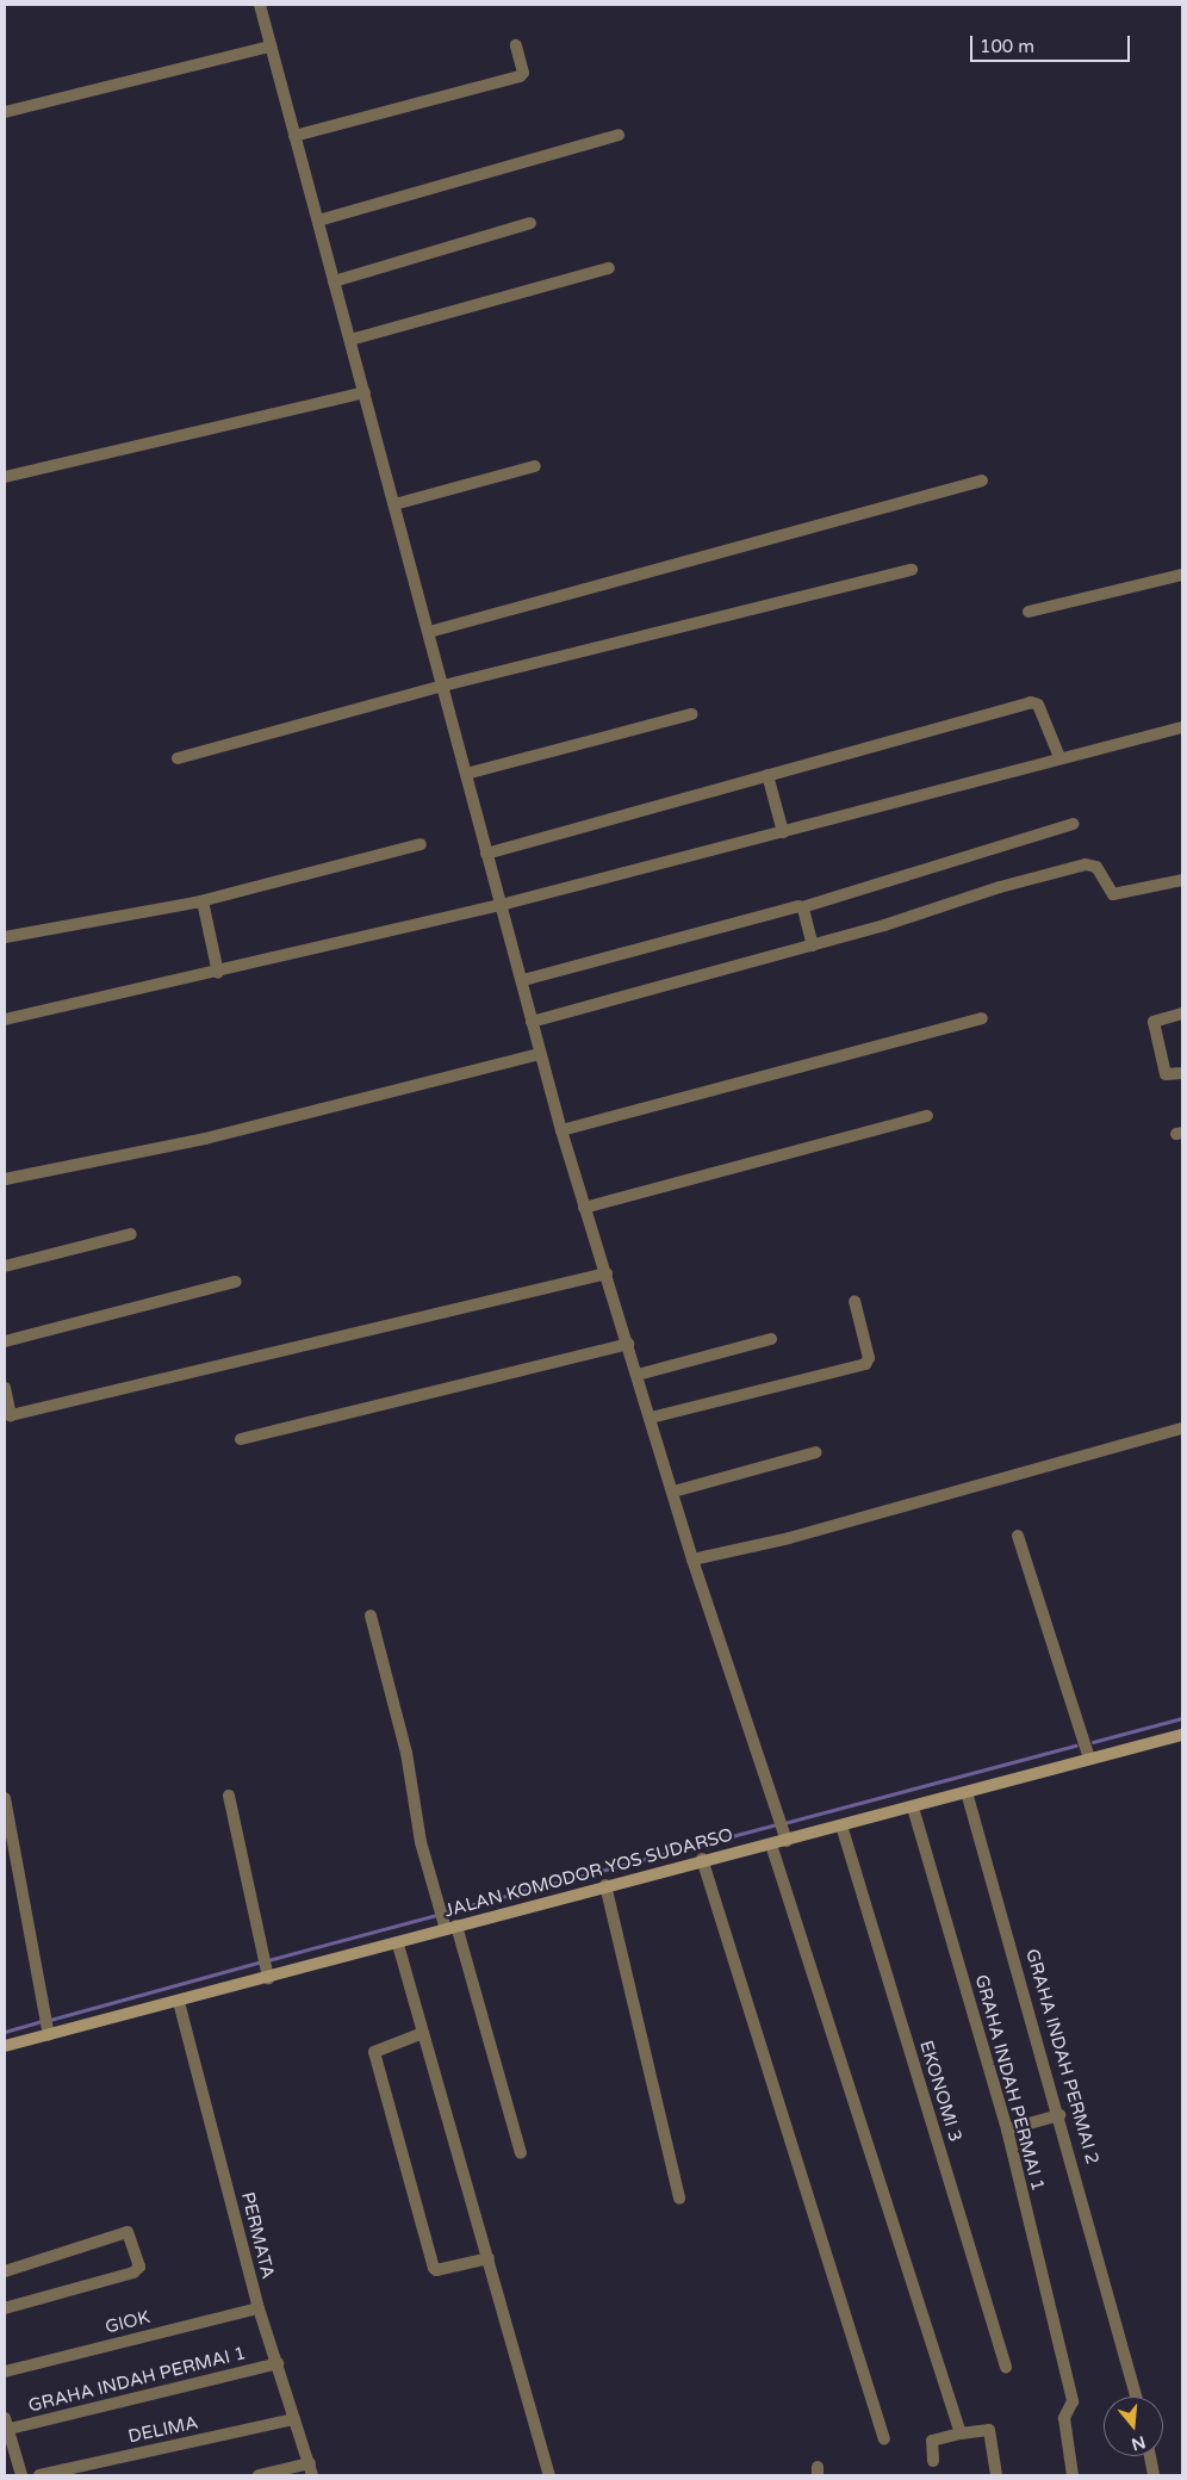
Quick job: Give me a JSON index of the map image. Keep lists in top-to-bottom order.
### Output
{
  "streets": {
    "street": [
      "JALAN KOMODOR YOS SUDARSO",
      "GRAHA INDAH PERMAI 2",
      "GRAHA INDAH PERMAI 1",
      "EKONOMI 3",
      "PERMATA",
      "GIOK",
      "DELIMA"
    ]
  },
  "crossings": [
    ["JALAN KOMODOR YOS SUDARSO", "GRAHA INDAH PERMAI 2"],
    ["JALAN KOMODOR YOS SUDARSO", "GRAHA INDAH PERMAI 1"],
    ["JALAN KOMODOR YOS SUDARSO", "EKONOMI 3"],
    ["JALAN KOMODOR YOS SUDARSO", "PERMATA"],
    ["GRAHA INDAH PERMAI 1", "PERMATA"],
    ["PERMATA", "GIOK"],
    ["PERMATA", "DELIMA"]
  ],
  "scale_bar": "100 m",
  "north": "bottom"
}
